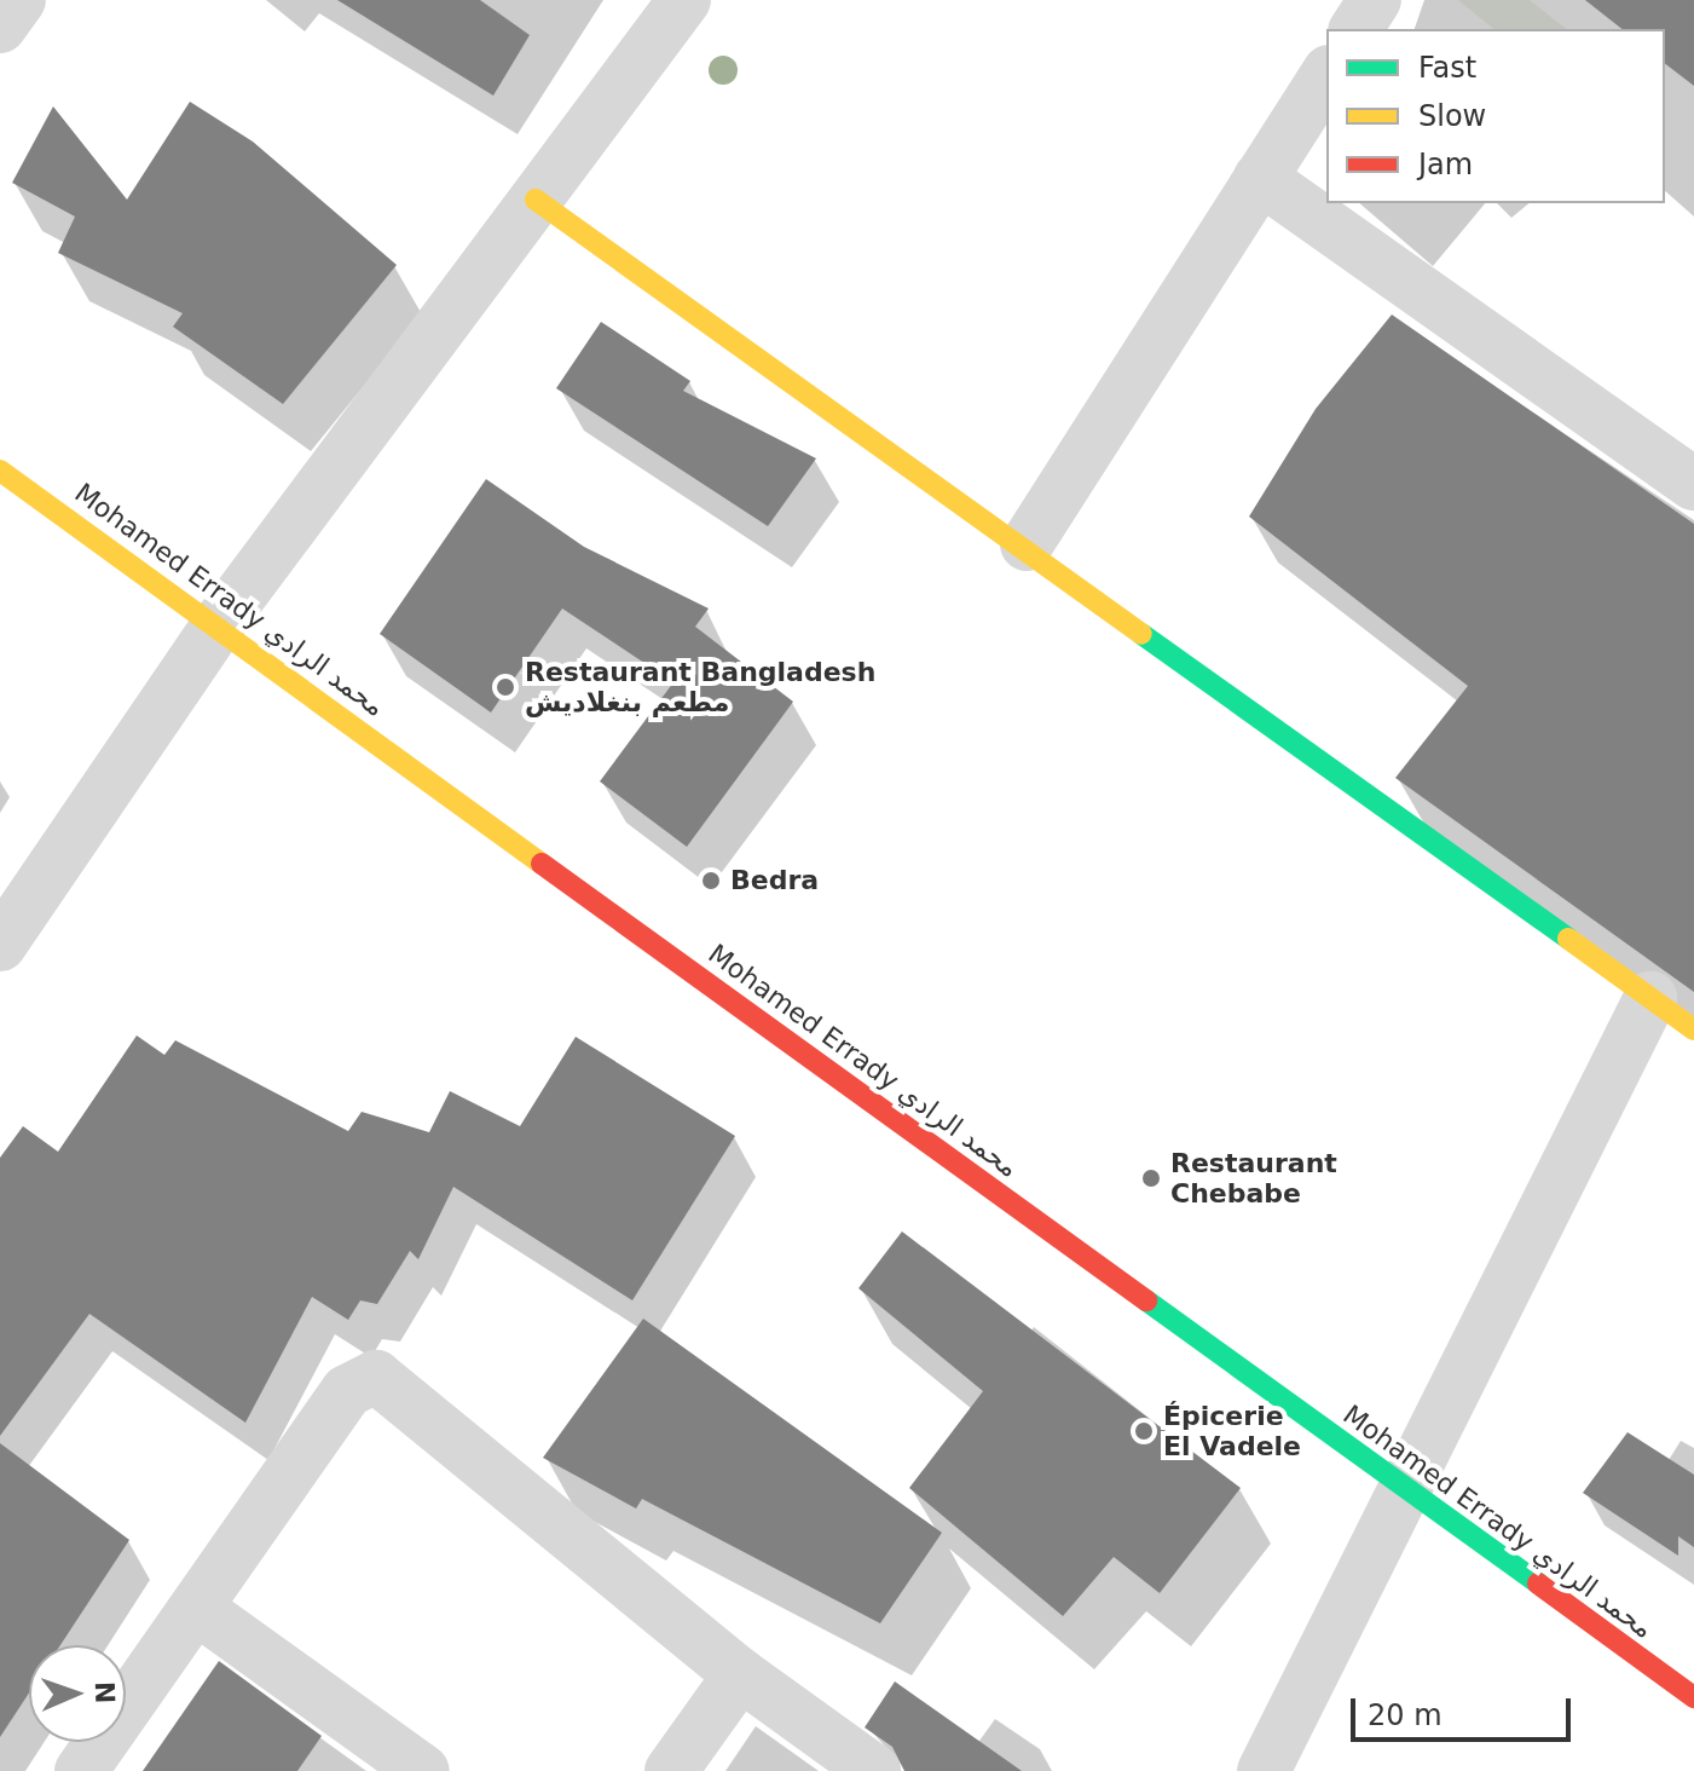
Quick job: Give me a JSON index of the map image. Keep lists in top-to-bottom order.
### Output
{
  "streets": {
    "street": ["Mohamed Errady محمد الرادي"]
  },
  "places": [
    "Restaurant Bangladesh مطعم بنغلاديش",
    "Bedra",
    "Restaurant Chebabe",
    "Épicerie El Vadele"
  ],
  "legend": ["Fast", "Slow", "Jam"],
  "scale_bar": "20 m",
  "north": "right"
}
